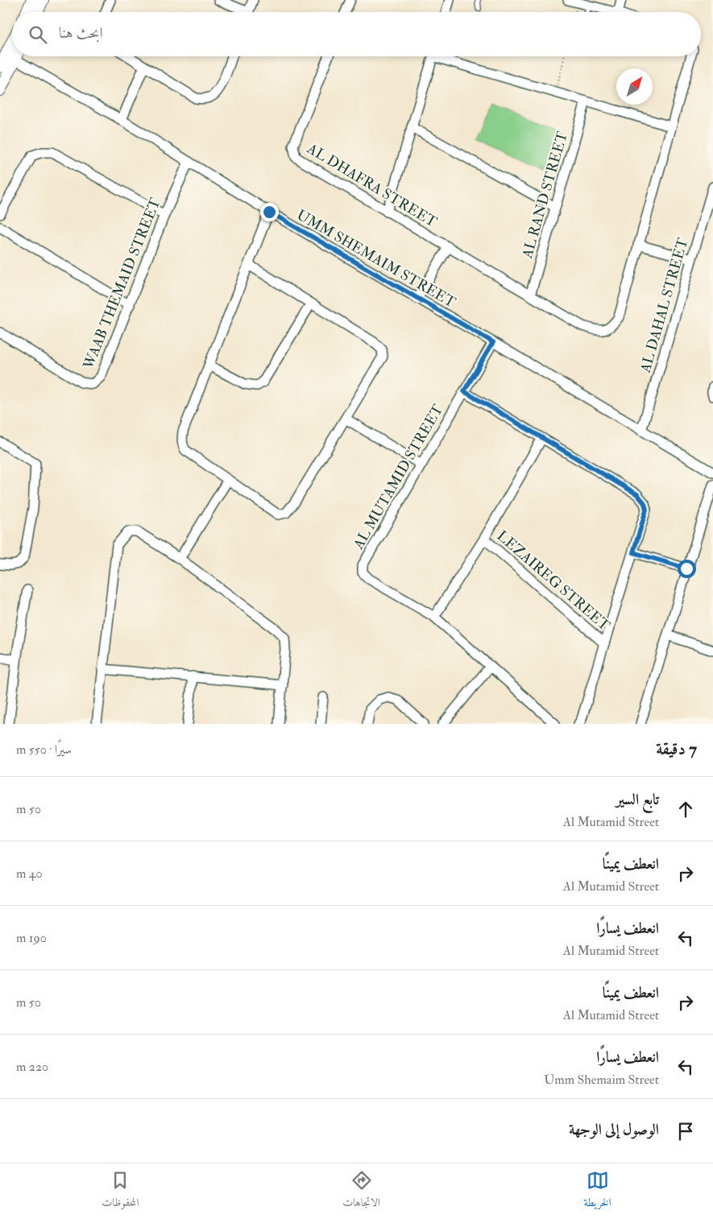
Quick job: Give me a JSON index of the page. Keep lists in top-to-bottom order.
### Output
{
  "streets": {
    "street": [
      "AL DHAFRA STREET",
      "AL RAND STREET",
      "UMM SHEMAIM STREET",
      "WAAB THEMAID STREET",
      "AL DAHAL STREET",
      "AL MUTAMID STREET",
      "LEZAIREG STREET"
    ]
  },
  "crossings": [
    ["AL DHAFRA STREET", "AL RAND STREET"],
    ["UMM SHEMAIM STREET", "WAAB THEMAID STREET"],
    ["UMM SHEMAIM STREET", "AL DAHAL STREET"],
    ["UMM SHEMAIM STREET", "AL MUTAMID STREET"]
  ],
  "north": "top right",
  "page": {
    "search": "ابحث هنا",
    "heading": ["7 دقيقة", "سيرًا · 550 m"],
    "list": [
      ["تابع السير", "Al Mutamid Street", "50 m"],
      ["انعطف يمينًا", "Al Mutamid Street", "40 m"],
      ["انعطف يسارًا", "Al Mutamid Street", "190 m"],
      ["انعطف يمينًا", "Al Mutamid Street", "50 m"],
      ["انعطف يسارًا", "Umm Shemaim Street", "220 m"],
      "الوصول إلى الوجهة"
    ],
    "nav": ["الخريطة", "الاتجاهات", "المحفوظات"]
  }
}
